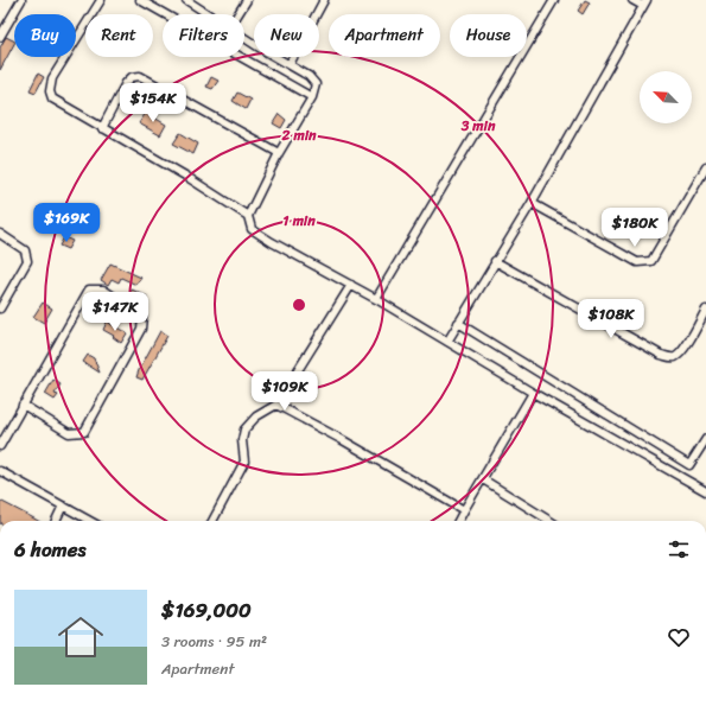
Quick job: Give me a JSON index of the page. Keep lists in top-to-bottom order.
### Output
{
  "north": "top left",
  "page": {
    "chip": [
      "Buy",
      "Rent",
      "Filters",
      "New",
      "Apartment",
      "House"
    ],
    "price": [
      "$154K",
      "$169K",
      "$180K",
      "$147K",
      "$108K",
      "$109K"
    ],
    "heading": "6 homes",
    "list": [
      {
        "name": "$169,000",
        "note": "3 rooms · 95 m² · Apartment"
      }
    ]
  },
  "rings": ["3 min", "2 min", "1 min"]
}
